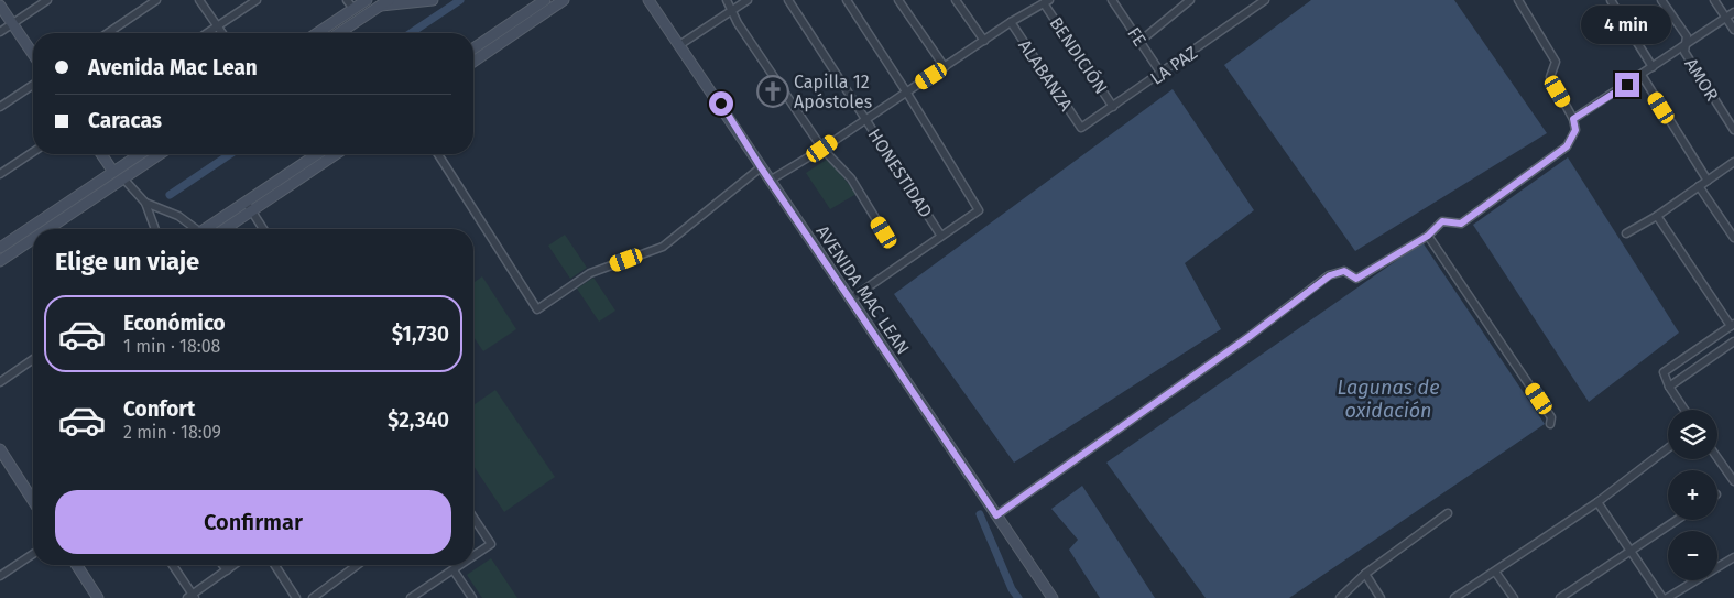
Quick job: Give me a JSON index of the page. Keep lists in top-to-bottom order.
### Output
{
  "streets": {
    "main road": ["AVENIDA MAC LEAN"],
    "street": [
      "FE",
      "BENDICIÓN",
      "LA PAZ",
      "ALABANZA",
      "AMOR",
      "HONESTIDAD"
    ]
  },
  "crossings": [
    ["FE", "LA PAZ"],
    ["BENDICIÓN", "LA PAZ"],
    ["LA PAZ", "ALABANZA"]
  ],
  "water": ["Lagunas de oxidación"],
  "places": {
    "church": ["Capilla 12 Apóstoles"]
  },
  "page": {
    "bubble": "4 min",
    "banner": ["Avenida Mac Lean", "Caracas"],
    "heading": "Elige un viaje",
    "list": [
      {
        "name": "Económico",
        "note": "1 min · 18:08",
        "value": "$1,730"
      },
      {
        "name": "Confort",
        "note": "2 min · 18:09",
        "value": "$2,340"
      }
    ],
    "map_buttons": ["+", "−"],
    "buttons": "Confirmar"
  }
}
